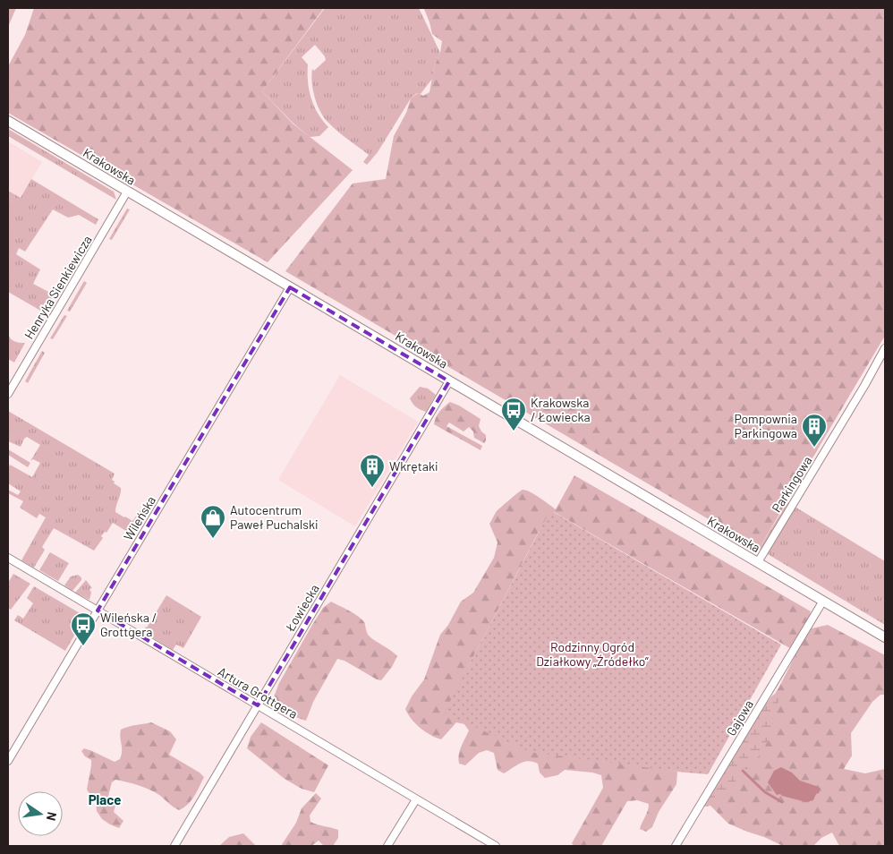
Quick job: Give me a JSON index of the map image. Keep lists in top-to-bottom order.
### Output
{
  "streets": {
    "street": [
      "Krakowska",
      "Henryka Sienkiewicza",
      "Parkingowa",
      "Wileńska",
      "Łowiecka",
      "Artura Grottgera",
      "Gajowa"
    ]
  },
  "crossings": [
    ["Krakowska", "Henryka Sienkiewicza"],
    ["Krakowska", "Parkingowa"],
    ["Krakowska", "Wileńska"],
    ["Krakowska", "Łowiecka"],
    ["Krakowska", "Gajowa"],
    ["Wileńska", "Artura Grottgera"],
    ["Łowiecka", "Artura Grottgera"]
  ],
  "districts": ["Place"],
  "parks": ["Rodzinny Ogród Działkowy „Źródełko”"],
  "places": {
    "bus stop": ["Krakowska / Łowiecka", "Wileńska / Grottgera"],
    "building": ["Pompownia Parkingowa", "Wkrętaki"],
    "shop": ["Autocentrum Paweł Puchalski"]
  },
  "north": "right"
}
